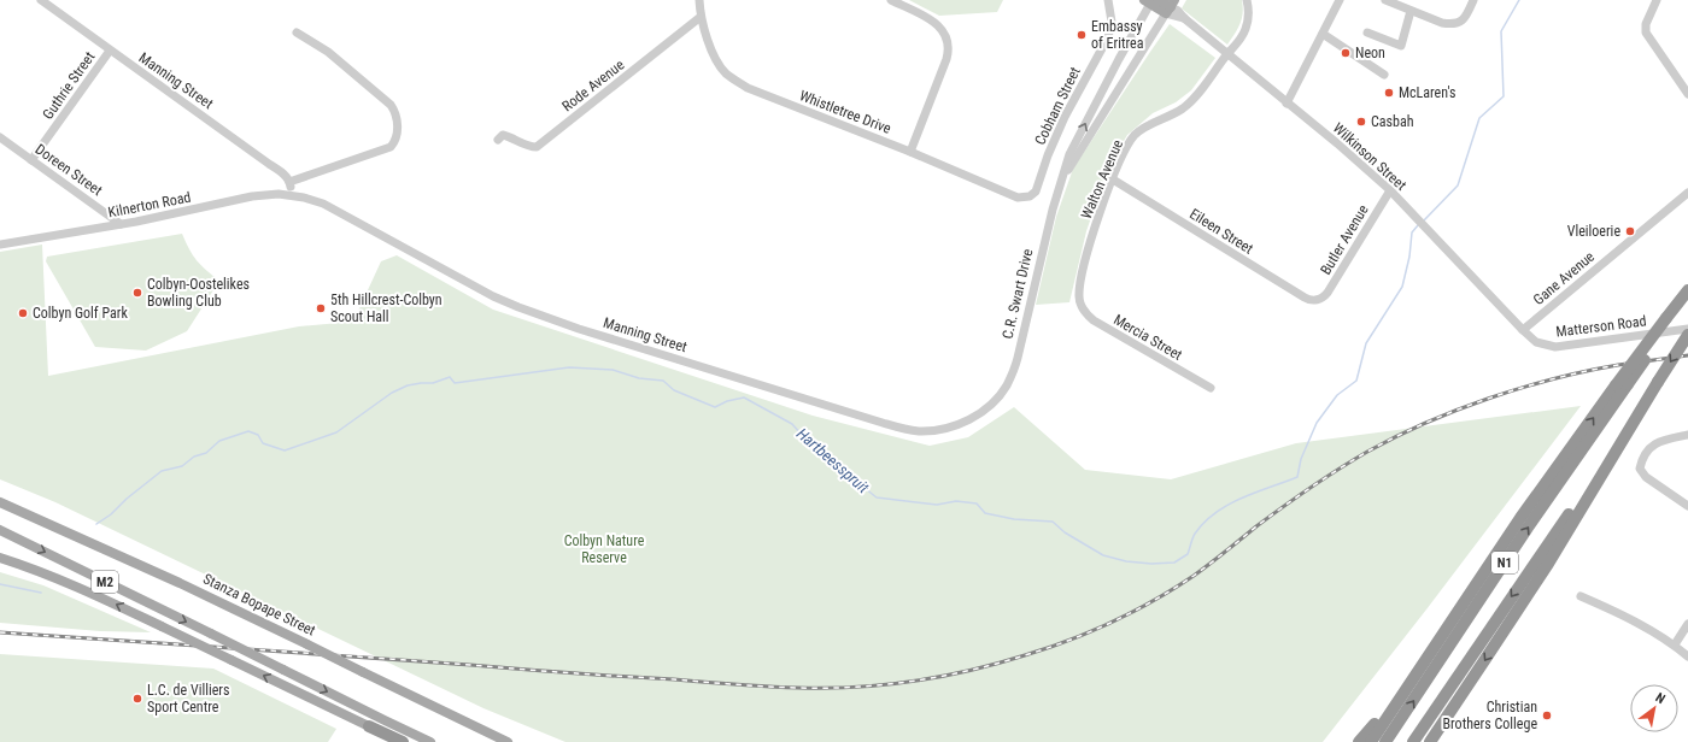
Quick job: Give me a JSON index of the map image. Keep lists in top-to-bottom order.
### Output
{
  "streets": {
    "highway": ["N1", "M2"],
    "main road": ["Stanza Bopape Street"],
    "street": [
      "Manning Street",
      "Guthrie Street",
      "Rode Avenue",
      "Cobham Street",
      "Whistletree Drive",
      "Wilkinson Street",
      "Doreen Street",
      "Walton Avenue",
      "Kilnerton Road",
      "Eileen Street",
      "Butler Avenue",
      "Gane Avenue",
      "C.R. Swart Drive",
      "Matterson Road",
      "Mercia Street"
    ]
  },
  "crossings": [
    ["Manning Street", "Guthrie Street"],
    ["Manning Street", "Kilnerton Road"],
    ["Manning Street", "C.R. Swart Drive"],
    ["Guthrie Street", "Doreen Street"],
    ["Rode Avenue", "Whistletree Drive"],
    ["Cobham Street", "Whistletree Drive"],
    ["Wilkinson Street", "Walton Avenue"],
    ["Wilkinson Street", "Butler Avenue"],
    ["Wilkinson Street", "Gane Avenue"],
    ["Wilkinson Street", "C.R. Swart Drive"],
    ["Wilkinson Street", "Matterson Road"],
    ["Doreen Street", "Kilnerton Road"],
    ["Walton Avenue", "Eileen Street"],
    ["Walton Avenue", "Mercia Street"],
    ["Eileen Street", "Butler Avenue"],
    ["Gane Avenue", "Matterson Road"]
  ],
  "water": ["Hartbeesspruit"],
  "parks": ["Colbyn Nature Reserve"],
  "places": [
    "Embassy of Eritrea",
    "Neon",
    "McLaren's",
    "Casbah",
    "Vleiloerie",
    "Colbyn-Oostelikes Bowling Club",
    "5th Hillcrest-Colbyn Scout Hall",
    "Colbyn Golf Park",
    "L.C. de Villiers Sport Centre",
    "Christian Brothers College"
  ],
  "north": "top right"
}
